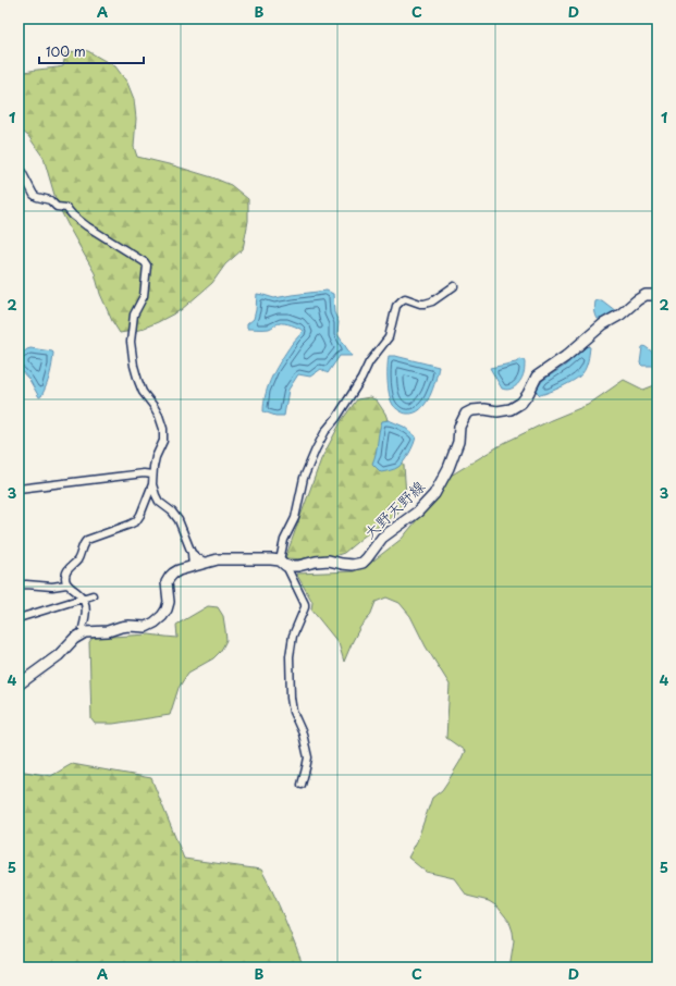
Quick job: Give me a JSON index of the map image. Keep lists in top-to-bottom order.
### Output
{
  "streets": {
    "main road": ["大野天野線"]
  },
  "scale_bar": "100 m",
  "grid": {
    "columns": [
      "A",
      "B",
      "C",
      "D"
    ],
    "rows": [
      "1",
      "2",
      "3",
      "4",
      "5"
    ]
  }
}
